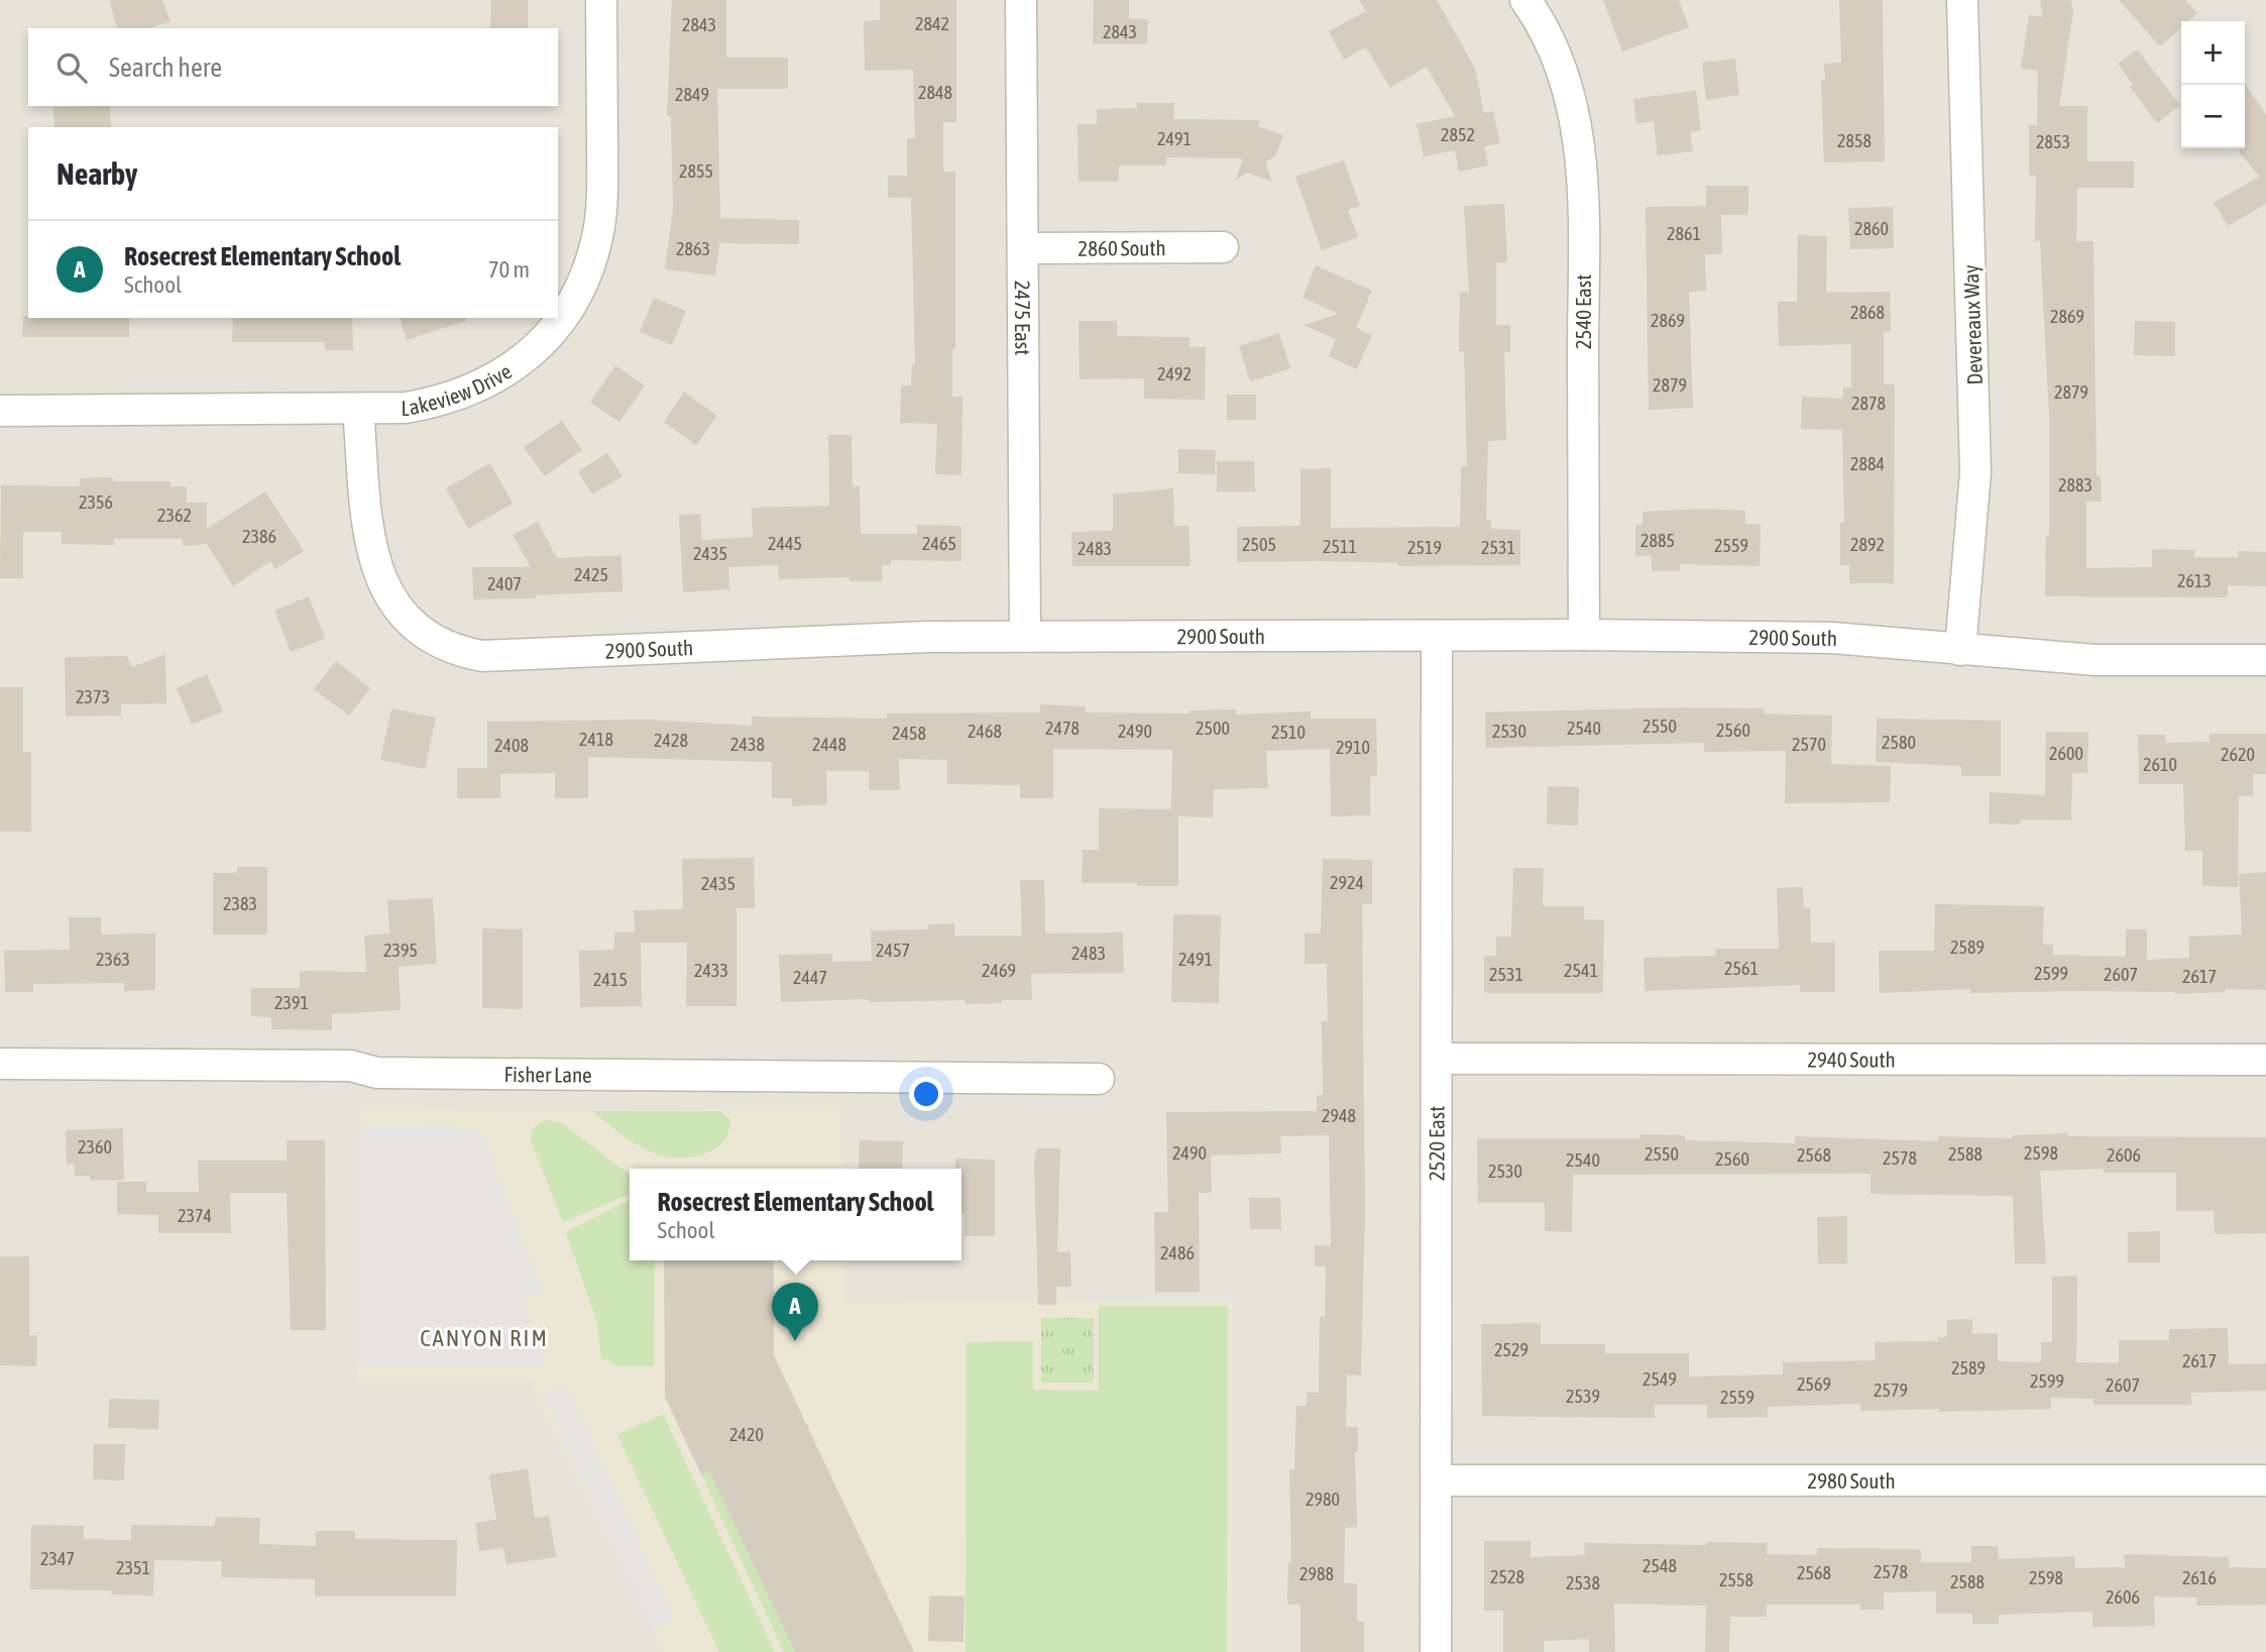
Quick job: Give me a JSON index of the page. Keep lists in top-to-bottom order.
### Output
{
  "streets": {
    "street": [
      "2860 South",
      "2540 East",
      "2475 East",
      "Devereaux Way",
      "Lakeview Drive",
      "2900 South",
      "2940 South",
      "Fisher Lane",
      "2520 East",
      "2980 South"
    ]
  },
  "crossings": [
    ["2860 South", "2475 East"],
    ["2540 East", "2900 South"],
    ["2475 East", "2900 South"],
    ["Devereaux Way", "2900 South"],
    ["Lakeview Drive", "2900 South"],
    ["2900 South", "2520 East"],
    ["2940 South", "2520 East"],
    ["2520 East", "2980 South"]
  ],
  "districts": ["CANYON RIM"],
  "house_numbers": [
    "2842",
    "2843",
    "2843",
    "2848",
    "2849",
    "2852",
    "2491",
    "2858",
    "2853",
    "2855",
    "2860",
    "2861",
    "2863",
    "2868",
    "2869",
    "2869",
    "2492",
    "2879",
    "2879",
    "2878",
    "2884",
    "2883",
    "2356",
    "2362",
    "2386",
    "2885",
    "2445",
    "2465",
    "2505",
    "2892",
    "2559",
    "2511",
    "2519",
    "2531",
    "2483",
    "2435",
    "2425",
    "2613",
    "2407",
    "2373",
    "2550",
    "2478",
    "2500",
    "2540",
    "2560",
    "2468",
    "2490",
    "2530",
    "2510",
    "2458",
    "2418",
    "2428",
    "2580",
    "2438",
    "2448",
    "2570",
    "2408",
    "2910",
    "2600",
    "2620",
    "2610",
    "2924",
    "2435",
    "2383",
    "2589",
    "2395",
    "2457",
    "2483",
    "2363",
    "2491",
    "2561",
    "2433",
    "2469",
    "2541",
    "2599",
    "2531",
    "2607",
    "2617",
    "2447",
    "2415",
    "2391",
    "2948",
    "2360",
    "2490",
    "2598",
    "2550",
    "2588",
    "2568",
    "2606",
    "2578",
    "2560",
    "2540",
    "2530",
    "2374",
    "2486",
    "2529",
    "2617",
    "2589",
    "2549",
    "2599",
    "2569",
    "2607",
    "2579",
    "2539",
    "2559",
    "2420",
    "2980",
    "2347",
    "2548",
    "2351",
    "2578",
    "2568",
    "2988",
    "2528",
    "2598",
    "2616",
    "2558",
    "2588",
    "2538",
    "2606"
  ],
  "page": {
    "map_buttons": ["+", "−"],
    "search": "Search here",
    "heading": "Nearby",
    "list": [
      {
        "mark": "A",
        "name": "Rosecrest Elementary School",
        "note": "School",
        "value": "70 m"
      }
    ],
    "popup": ["Rosecrest Elementary School", "School"],
    "pins": "A"
  }
}
